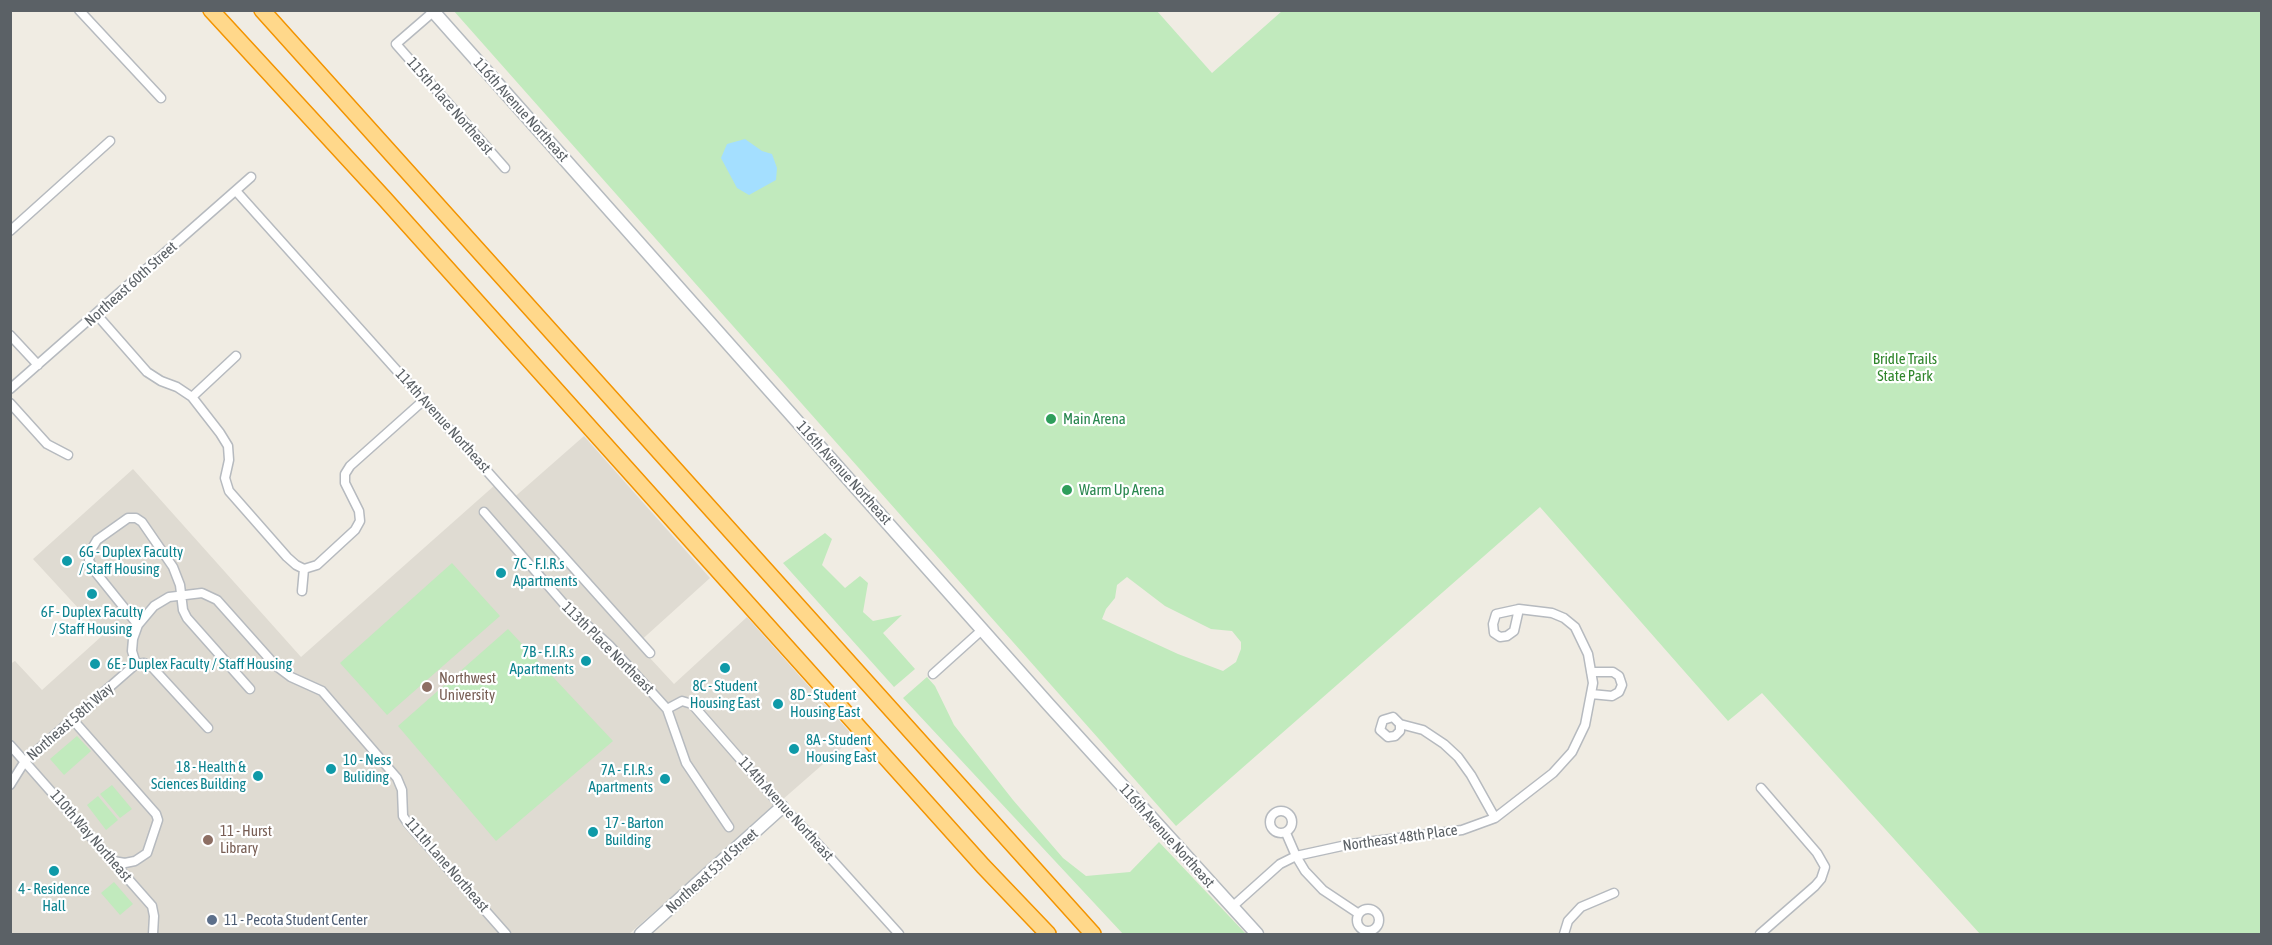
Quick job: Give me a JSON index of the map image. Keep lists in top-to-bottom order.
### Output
{
  "streets": {
    "street": [
      "115th Place Northeast",
      "116th Avenue Northeast",
      "Northeast 60th Street",
      "114th Avenue Northeast",
      "113th Place Northeast",
      "Northeast 58th Way",
      "110th Way Northeast",
      "Northeast 48th Place",
      "111th Lane Northeast",
      "Northeast 53rd Street"
    ]
  },
  "crossings": [
    ["115th Place Northeast", "116th Avenue Northeast"],
    ["116th Avenue Northeast", "Northeast 48th Place"],
    ["Northeast 60th Street", "114th Avenue Northeast"],
    ["114th Avenue Northeast", "113th Place Northeast"],
    ["114th Avenue Northeast", "Northeast 53rd Street"],
    ["Northeast 58th Way", "110th Way Northeast"]
  ],
  "parks": ["Bridle Trails State Park"],
  "places": [
    "Main Arena",
    "Warm Up Arena",
    "6G - Duplex Faculty / Staff Housing",
    "7C - F.I.R.s Apartments",
    "6F - Duplex Faculty / Staff Housing",
    "7B - F.I.R.s Apartments",
    "6E - Duplex Faculty / Staff Housing",
    "8C - Student Housing East",
    "Northwest University",
    "8D - Student Housing East",
    "8A - Student Housing East",
    "10 - Ness Buliding",
    "18 - Health & Sciences Building",
    "7A - F.I.R.s Apartments",
    "17 - Barton Building",
    "11 - Hurst Library",
    "4 - Residence Hall",
    "11 - Pecota Student Center"
  ]
}
